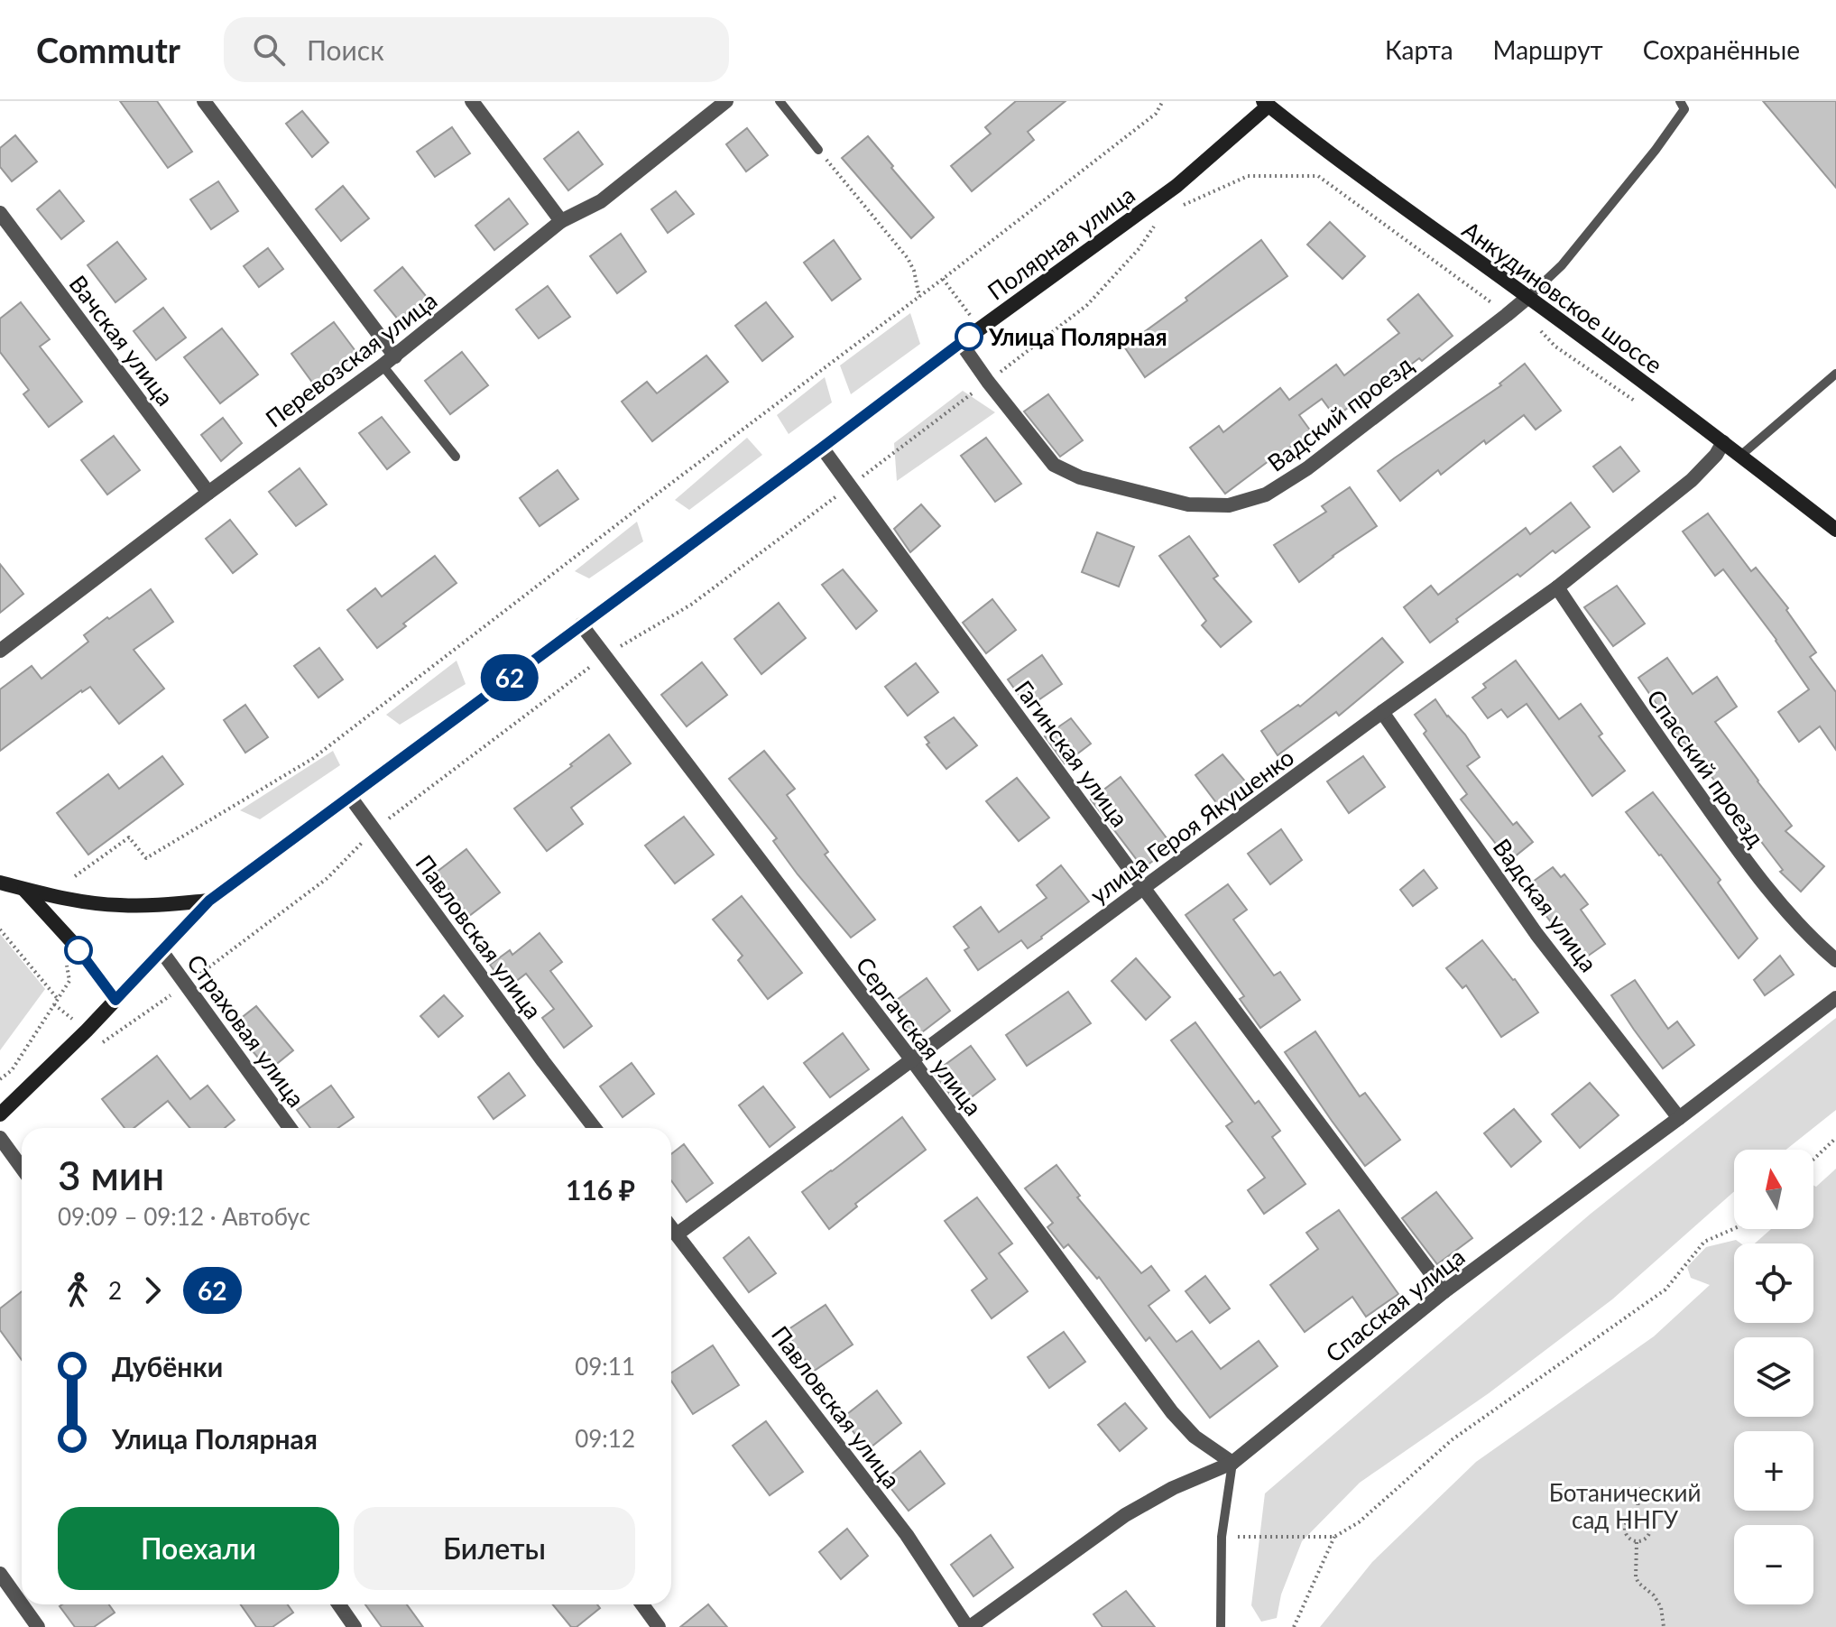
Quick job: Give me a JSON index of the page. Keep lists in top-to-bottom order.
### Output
{
  "streets": {
    "main road": ["Полярная улица", "Анкудиновское шоссе"],
    "street": [
      "Вачская улица",
      "Перевозская улица",
      "Вадский проезд",
      "Гагинская улица",
      "Спасский проезд",
      "улица Героя Якушенко",
      "Вадская улица",
      "Павловская улица",
      "Страховая улица",
      "Сергачская улица",
      "Спасская улица"
    ]
  },
  "crossings": [
    ["Полярная улица", "Анкудиновское шоссе"],
    ["Полярная улица", "Вадский проезд"],
    ["Полярная улица", "Гагинская улица"],
    ["Полярная улица", "Павловская улица"],
    ["Полярная улица", "Страховая улица"],
    ["Полярная улица", "Сергачская улица"],
    ["Анкудиновское шоссе", "Вадский проезд"],
    ["Анкудиновское шоссе", "улица Героя Якушенко"],
    ["Вачская улица", "Перевозская улица"],
    ["Гагинская улица", "улица Героя Якушенко"],
    ["Гагинская улица", "Спасская улица"],
    ["Спасский проезд", "улица Героя Якушенко"],
    ["улица Героя Якушенко", "Вадская улица"],
    ["улица Героя Якушенко", "Павловская улица"],
    ["улица Героя Якушенко", "Сергачская улица"],
    ["Вадская улица", "Спасская улица"],
    ["Павловская улица", "Спасская улица"],
    ["Сергачская улица", "Спасская улица"]
  ],
  "parks": ["Ботанический сад ННГУ"],
  "places": ["Улица Полярная"],
  "lines": ["bus line 62"],
  "north": "top",
  "page": {
    "header": "Commutr",
    "search": "Поиск",
    "nav": ["Карта", "Маршрут", "Сохранённые"],
    "on_map": "62",
    "heading": ["3 мин", "09:09 – 09:12 · Автобус", "116 ₽"],
    "map_buttons": ["+", "−"],
    "legs": ["2", "62"],
    "list": [
      {
        "name": "Дубёнки",
        "value": "09:11"
      },
      {
        "name": "Улица Полярная",
        "value": "09:12"
      }
    ],
    "buttons": ["Поехали", "Билеты"]
  }
}
